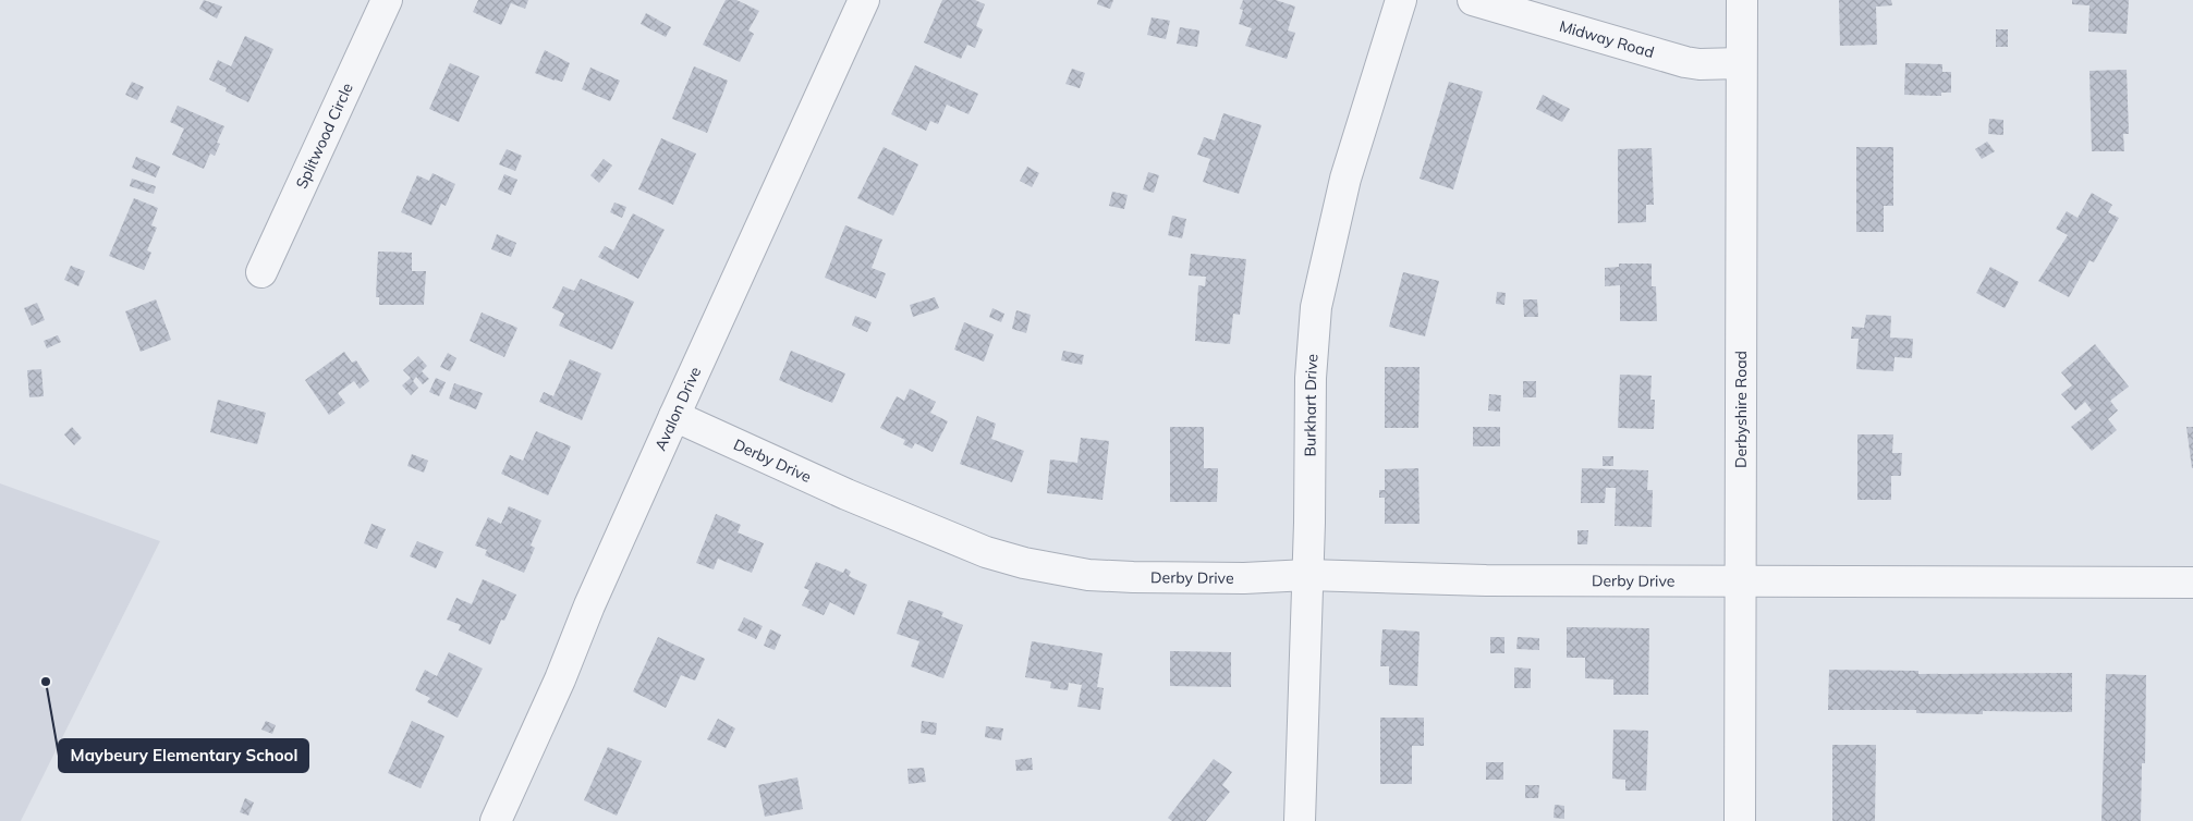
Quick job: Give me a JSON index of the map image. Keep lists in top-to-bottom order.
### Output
{
  "streets": {
    "street": [
      "Midway Road",
      "Splitwood Circle",
      "Burkhart Drive",
      "Avalon Drive",
      "Derbyshire Road",
      "Derby Drive"
    ]
  },
  "crossings": [
    ["Midway Road", "Derbyshire Road"],
    ["Burkhart Drive", "Derby Drive"],
    ["Avalon Drive", "Derby Drive"],
    ["Derbyshire Road", "Derby Drive"]
  ],
  "places": ["Maybeury Elementary School"]
}
